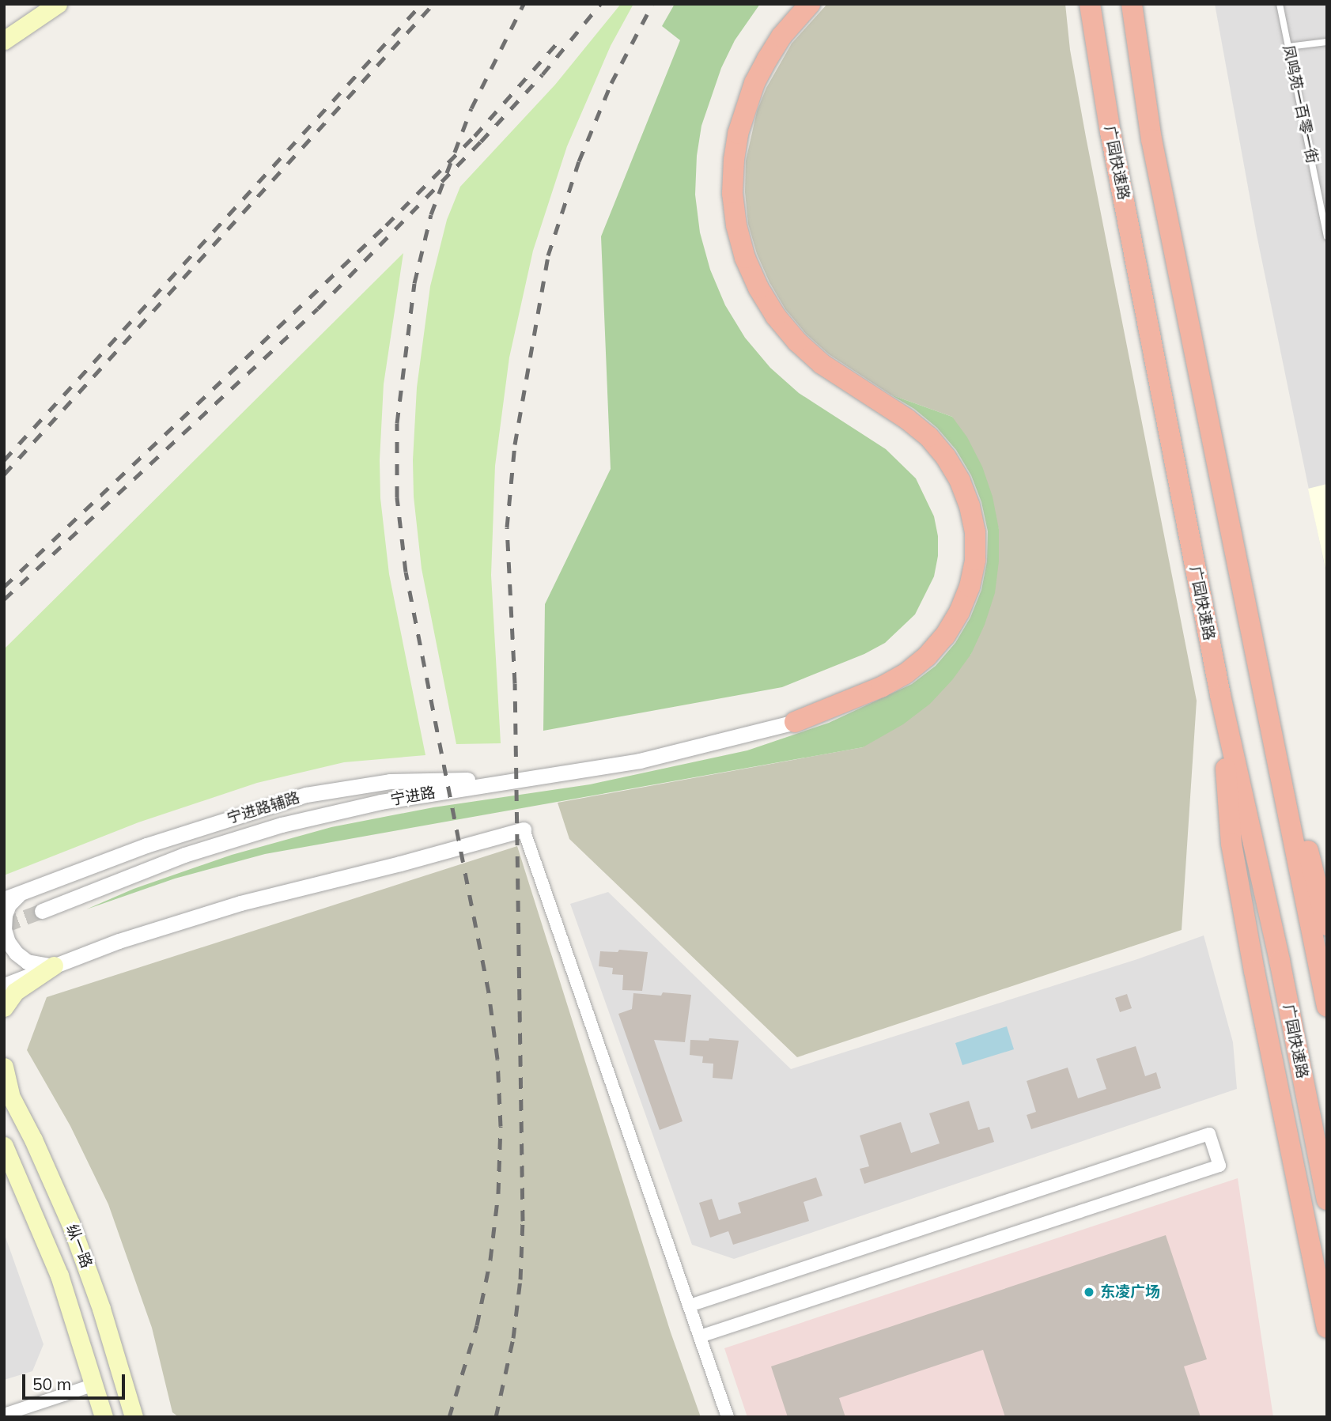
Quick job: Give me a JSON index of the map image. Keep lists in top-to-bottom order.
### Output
{
  "streets": {
    "highway": ["广园快速路"],
    "main road": ["纵一路"],
    "street": ["宁进路", "宁进路辅路"],
    "lane": ["凤鸣苑一百零一街"]
  },
  "crossings": [
    ["宁进路", "宁进路辅路"]
  ],
  "places": ["东凌广场"],
  "scale_bar": "50 m"
}
